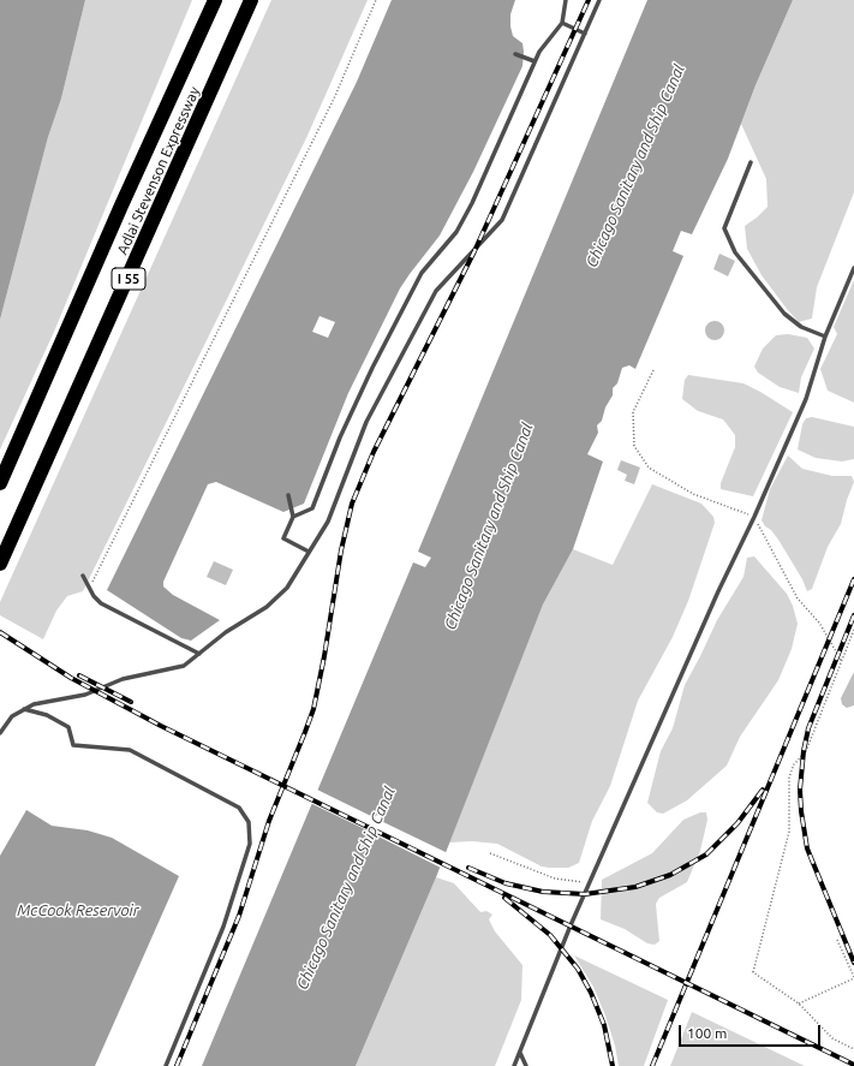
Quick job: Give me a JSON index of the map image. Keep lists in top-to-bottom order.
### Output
{
  "streets": {
    "highway": ["Adlai Stevenson Expressway", "I 55"]
  },
  "water": ["Chicago Sanitary and Ship Canal", "McCook Reservoir"],
  "scale_bar": "100 m"
}
